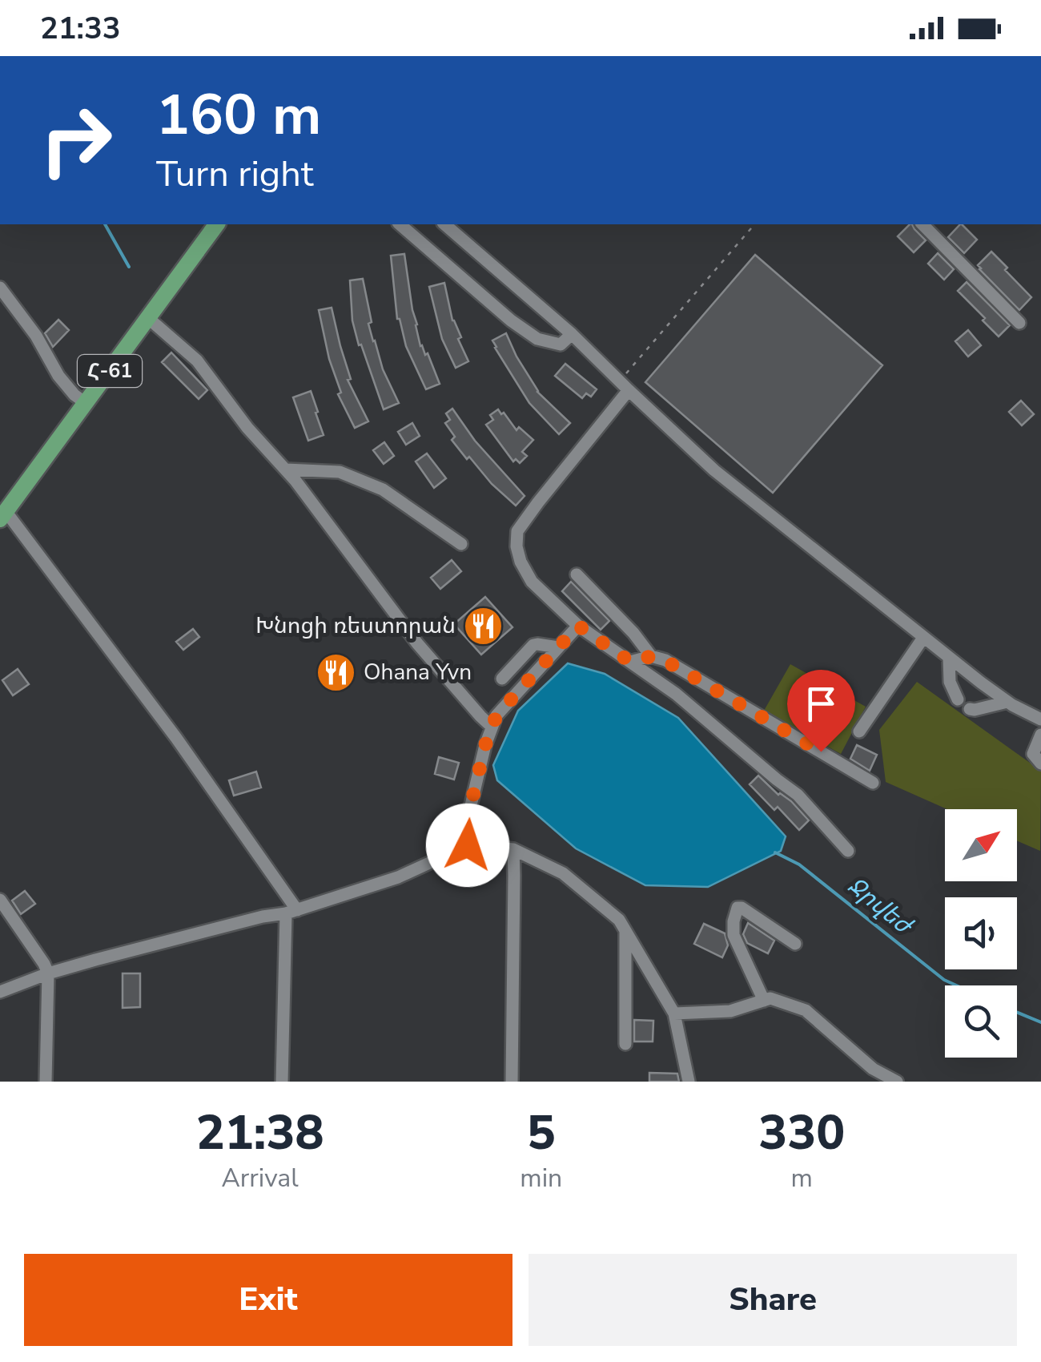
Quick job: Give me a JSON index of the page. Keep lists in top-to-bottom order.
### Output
{
  "streets": {
    "main road": ["Հ-61"]
  },
  "water": ["Ջրվեժ"],
  "places": {
    "restaurant": ["Խնոցի ռեստորան", "Ohana Yvn"]
  },
  "north": "top right",
  "page": {
    "status": "21:33",
    "turn": ["160 m", "Turn right"],
    "eta": [
      "21:38",
      "Arrival",
      "5",
      "min",
      "330",
      "m"
    ],
    "buttons": ["Exit", "Share"]
  }
}
